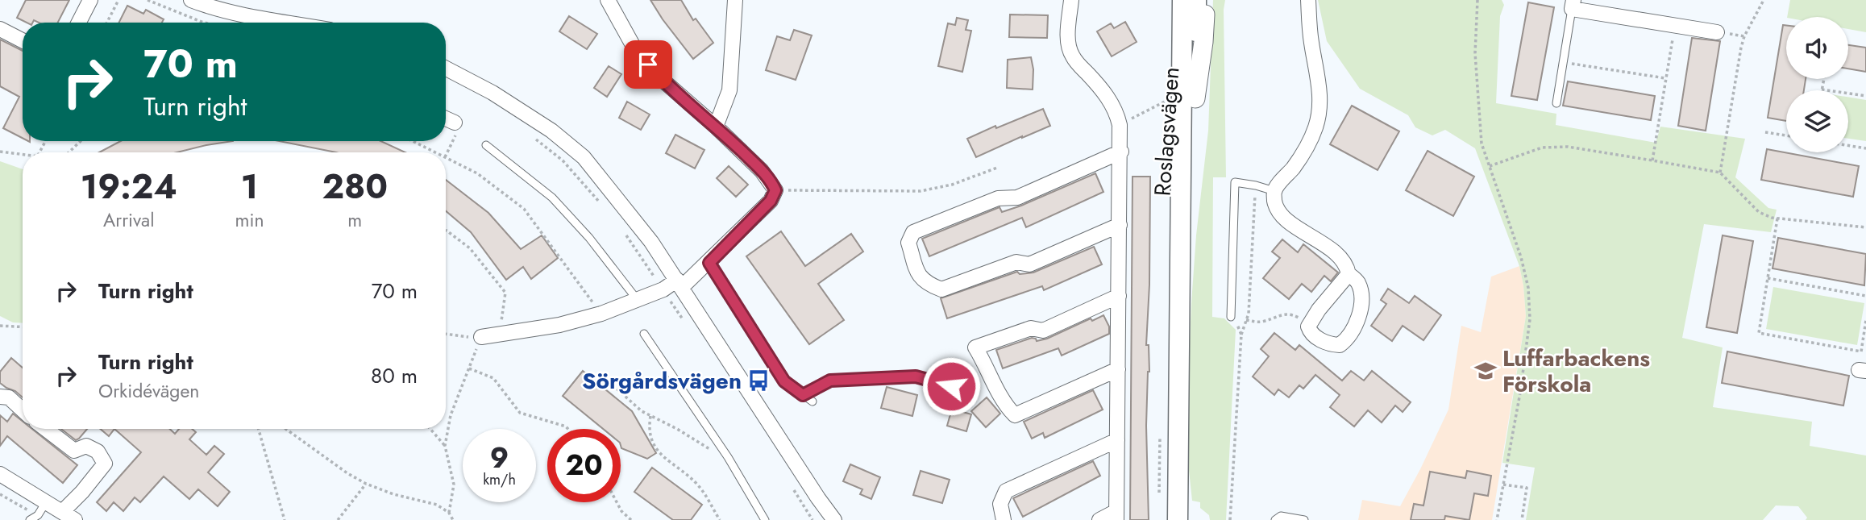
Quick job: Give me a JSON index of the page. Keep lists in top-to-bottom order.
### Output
{
  "streets": {
    "main road": ["Roslagsvägen"]
  },
  "places": {
    "school or university": ["Luffarbackens Förskola"],
    "bus stop": ["Sörgårdsvägen"]
  },
  "page": {
    "turn": ["70 m", "Turn right"],
    "eta": [
      "19:24",
      "Arrival",
      "1",
      "min",
      "280",
      "m"
    ],
    "list": [
      {
        "name": "Turn right",
        "value": "70 m"
      },
      {
        "name": "Turn right",
        "note": "Orkidévägen",
        "value": "80 m"
      }
    ],
    "speed": "9 km/h",
    "limit": "20"
  }
}
